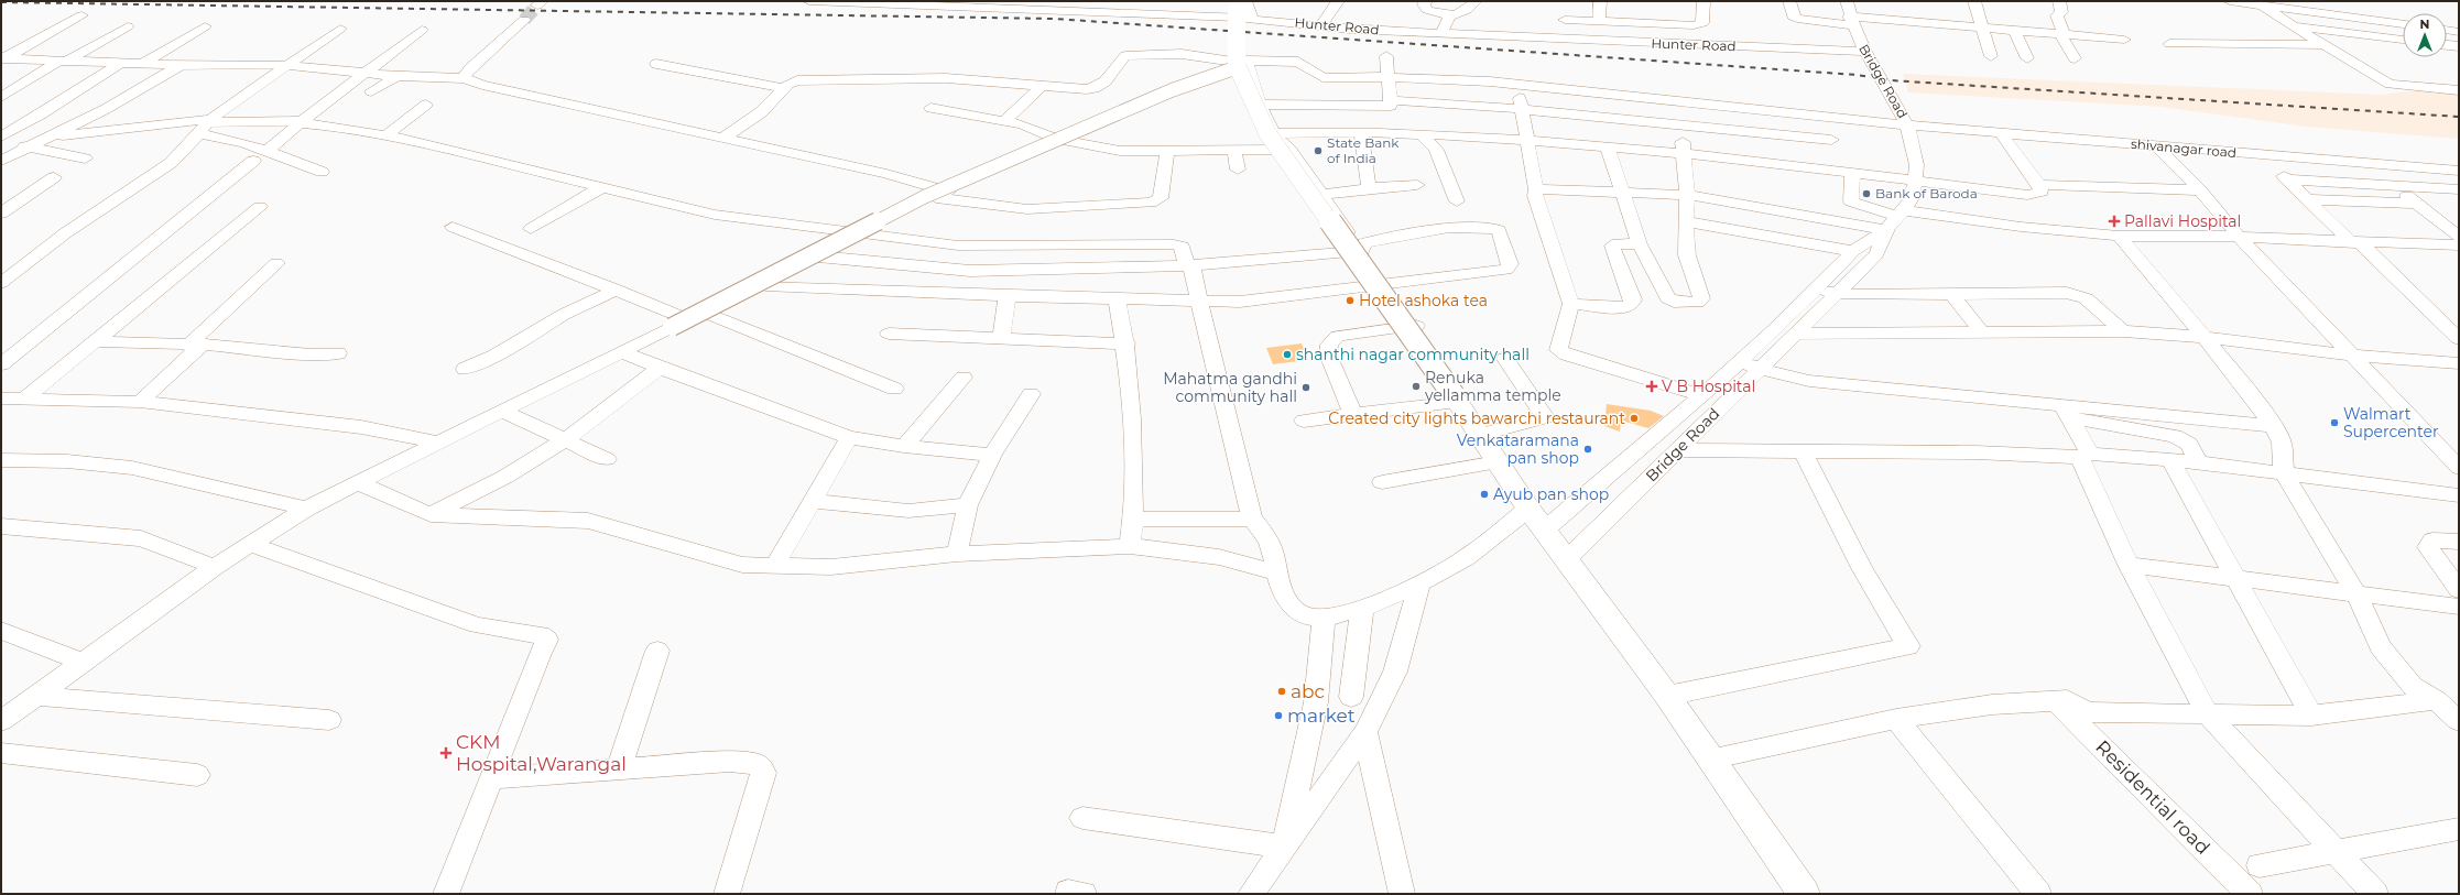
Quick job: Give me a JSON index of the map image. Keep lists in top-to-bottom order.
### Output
{
  "streets": {
    "street": [
      "Hunter Road",
      "Bridge Road",
      "shivanagar road",
      "Residential road"
    ]
  },
  "crossings": [
    ["Hunter Road", "Bridge Road"],
    ["Bridge Road", "shivanagar road"]
  ],
  "places": {
    "other": [
      "State Bank of India",
      "Bank of Baroda",
      "Hotel ashoka tea",
      "shanthi nagar community hall",
      "Renuka yellamma temple",
      "Mahatma gandhi community hall",
      "Created city lights bawarchi restaurant",
      "Walmart Supercenter",
      "Venkataramana pan shop",
      "Ayub pan shop",
      "abc",
      "market"
    ],
    "health": ["Pallavi Hospital", "V B Hospital", "CKM Hospital,Warangal"]
  },
  "north": "top"
}
